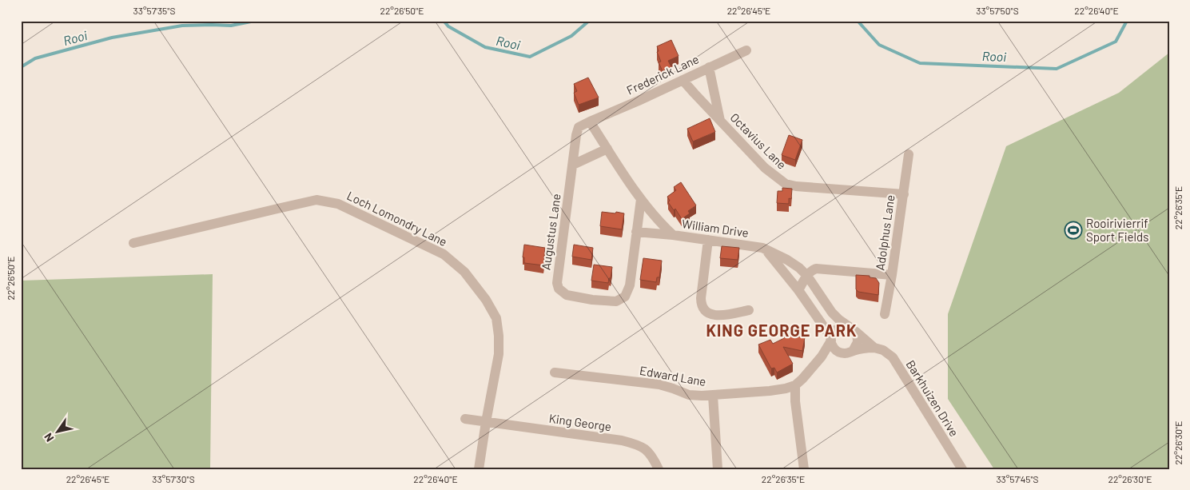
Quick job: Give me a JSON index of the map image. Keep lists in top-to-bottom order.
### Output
{
  "streets": {
    "street": [
      "Frederick Lane",
      "Octavius Lane",
      "Loch Lomondry Lane",
      "William Drive",
      "Augustus Lane",
      "Adolphus Lane",
      "Edward Lane",
      "Barkhuizen Drive",
      "King George"
    ]
  },
  "crossings": [
    ["Frederick Lane", "Octavius Lane"],
    ["Frederick Lane", "William Drive"],
    ["Frederick Lane", "Augustus Lane"],
    ["Octavius Lane", "Adolphus Lane"],
    ["Loch Lomondry Lane", "King George"],
    ["William Drive", "Augustus Lane"],
    ["William Drive", "Barkhuizen Drive"]
  ],
  "districts": ["KING GEORGE PARK"],
  "water": ["Rooi"],
  "places": {
    "sports": ["Rooirivierrif Sport Fields"]
  },
  "north": "bottom left",
  "coordinates": [
    "33°57'35\"S",
    "22°26'50\"E",
    "22°26'45\"E",
    "33°57'50\"S",
    "22°26'40\"E",
    "22°26'35\"E",
    "22°26'30\"E",
    "33°57'30\"S",
    "33°57'45\"S"
  ]
}
